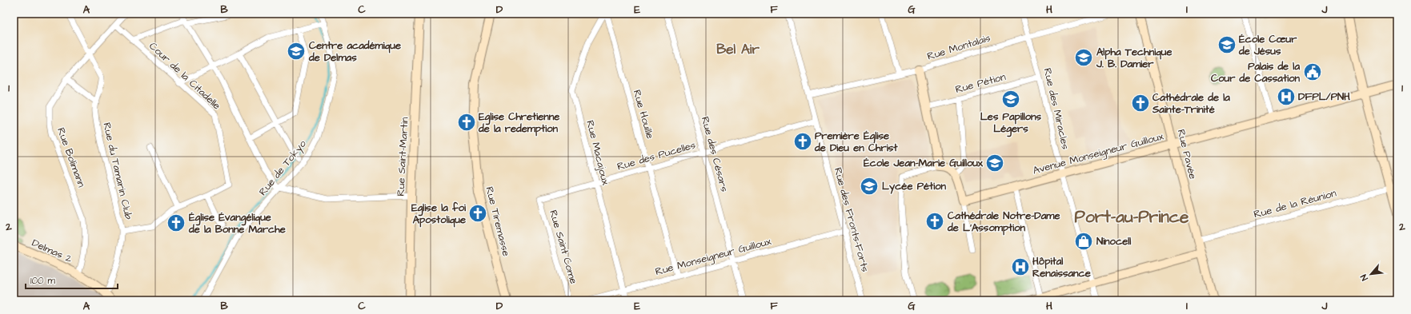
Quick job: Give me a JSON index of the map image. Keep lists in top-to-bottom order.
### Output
{
  "streets": {
    "street": [
      "Rue Montalais",
      "Cour de la Citadelle",
      "Rue Pétion",
      "Rue des Miracles",
      "Rue Houille",
      "Rue Macajoux",
      "Avenue Monseigneur Guilloux",
      "Rue des Césars",
      "Rue Pavée",
      "Rue des Pucelles",
      "Rue Saint-Martin",
      "Rue Bolimann",
      "Rue de Tokyo",
      "Rue du Tamarin Club",
      "Rue de la Réunion",
      "Rue des Fronts-Forts",
      "Rue Tiremasse",
      "Rue Saint Come",
      "Delmas 2",
      "Rue Monseigneur Guilloux"
    ]
  },
  "crossings": [
    ["Rue Montalais", "Rue des Miracles"],
    ["Rue Montalais", "Rue des Fronts-Forts"],
    ["Cour de la Citadelle", "Rue Bolimann"],
    ["Cour de la Citadelle", "Rue du Tamarin Club"],
    ["Rue Pétion", "Rue des Miracles"],
    ["Rue des Miracles", "Avenue Monseigneur Guilloux"],
    ["Rue Houille", "Rue Macajoux"],
    ["Rue Houille", "Rue des Pucelles"],
    ["Rue Houille", "Rue Monseigneur Guilloux"],
    ["Rue Macajoux", "Rue des Pucelles"],
    ["Rue Macajoux", "Rue Monseigneur Guilloux"],
    ["Avenue Monseigneur Guilloux", "Rue Pavée"],
    ["Rue des Césars", "Rue des Pucelles"],
    ["Rue des Césars", "Rue Monseigneur Guilloux"],
    ["Rue Pavée", "Rue de la Réunion"],
    ["Rue des Pucelles", "Rue des Fronts-Forts"],
    ["Rue des Pucelles", "Rue Saint Come"],
    ["Rue Bolimann", "Rue du Tamarin Club"],
    ["Rue Bolimann", "Delmas 2"],
    ["Rue du Tamarin Club", "Delmas 2"],
    ["Rue des Fronts-Forts", "Rue Monseigneur Guilloux"]
  ],
  "districts": ["Bel Air", "Port-au-Prince"],
  "places": {
    "school or university": [
      "École Cœur de Jésus",
      "Centre académique de Delmas",
      "Alpha Technique J. B. Damier",
      "Les Papillons Légers",
      "École Jean-Marie Guilloux",
      "Lycée Pétion"
    ],
    "public building": ["Palais de la Cour de Cassation"],
    "hospital": ["DFPL/PNH", "Hôpital Renaissance"],
    "church": [
      "Cathédrale de la Sainte-Trinité",
      "Eglise Chretienne de la redemption",
      "Première Église de Dieu en Christ",
      "Eglise la foi Apostolique",
      "Cathédrale Notre-Dame de L'Assomption",
      "Église Évangélique de la Bonne Marche"
    ],
    "shop": ["Ninocell"]
  },
  "scale_bar": "100 m",
  "north": "bottom left",
  "grid": {
    "columns": [
      "A",
      "B",
      "C",
      "D",
      "E",
      "F",
      "G",
      "H",
      "I",
      "J"
    ],
    "rows": ["1", "2"]
  }
}
